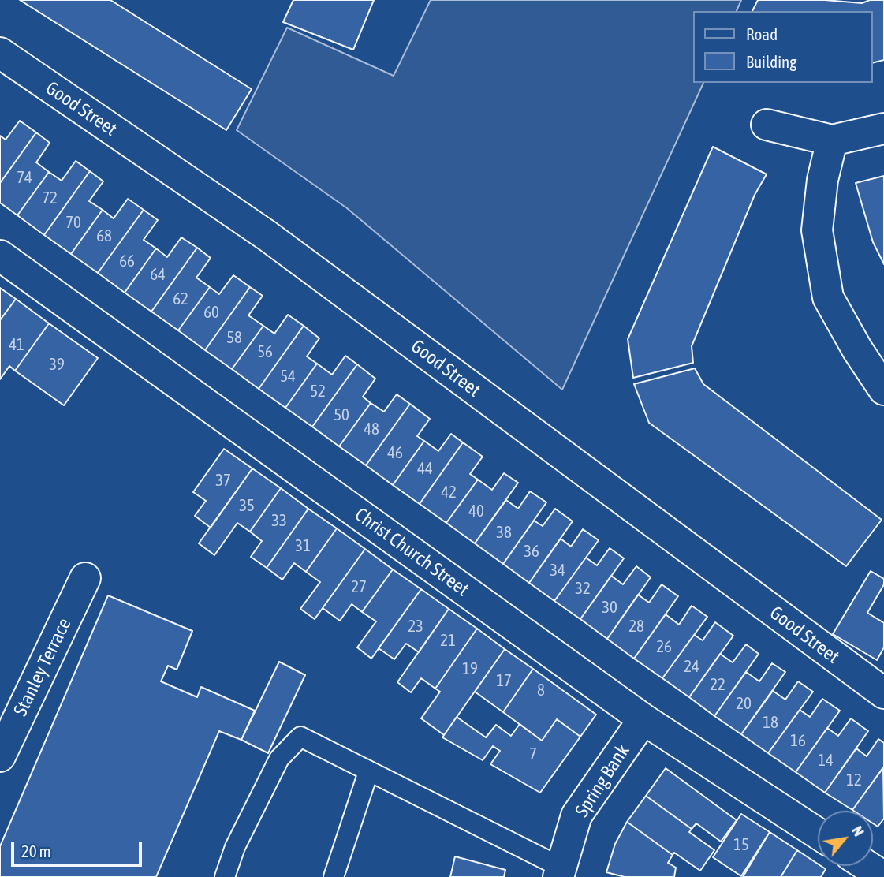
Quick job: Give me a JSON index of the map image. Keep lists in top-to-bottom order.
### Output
{
  "streets": {
    "street": [
      "Good Street",
      "Christ Church Street",
      "Stanley Terrace",
      "Spring Bank"
    ]
  },
  "crossings": [
    ["Christ Church Street", "Spring Bank"]
  ],
  "house_numbers": [
    "74",
    "72",
    "70",
    "68",
    "66",
    "64",
    "62",
    "60",
    "58",
    "41",
    "56",
    "39",
    "54",
    "52",
    "50",
    "48",
    "46",
    "44",
    "37",
    "42",
    "35",
    "40",
    "33",
    "38",
    "31",
    "36",
    "34",
    "27",
    "32",
    "30",
    "23",
    "28",
    "21",
    "26",
    "24",
    "19",
    "17",
    "22",
    "8",
    "20",
    "18",
    "16",
    "7",
    "14",
    "12",
    "15"
  ],
  "legend": ["Road", "Building"],
  "scale_bar": "20 m",
  "north": "top right"
}
